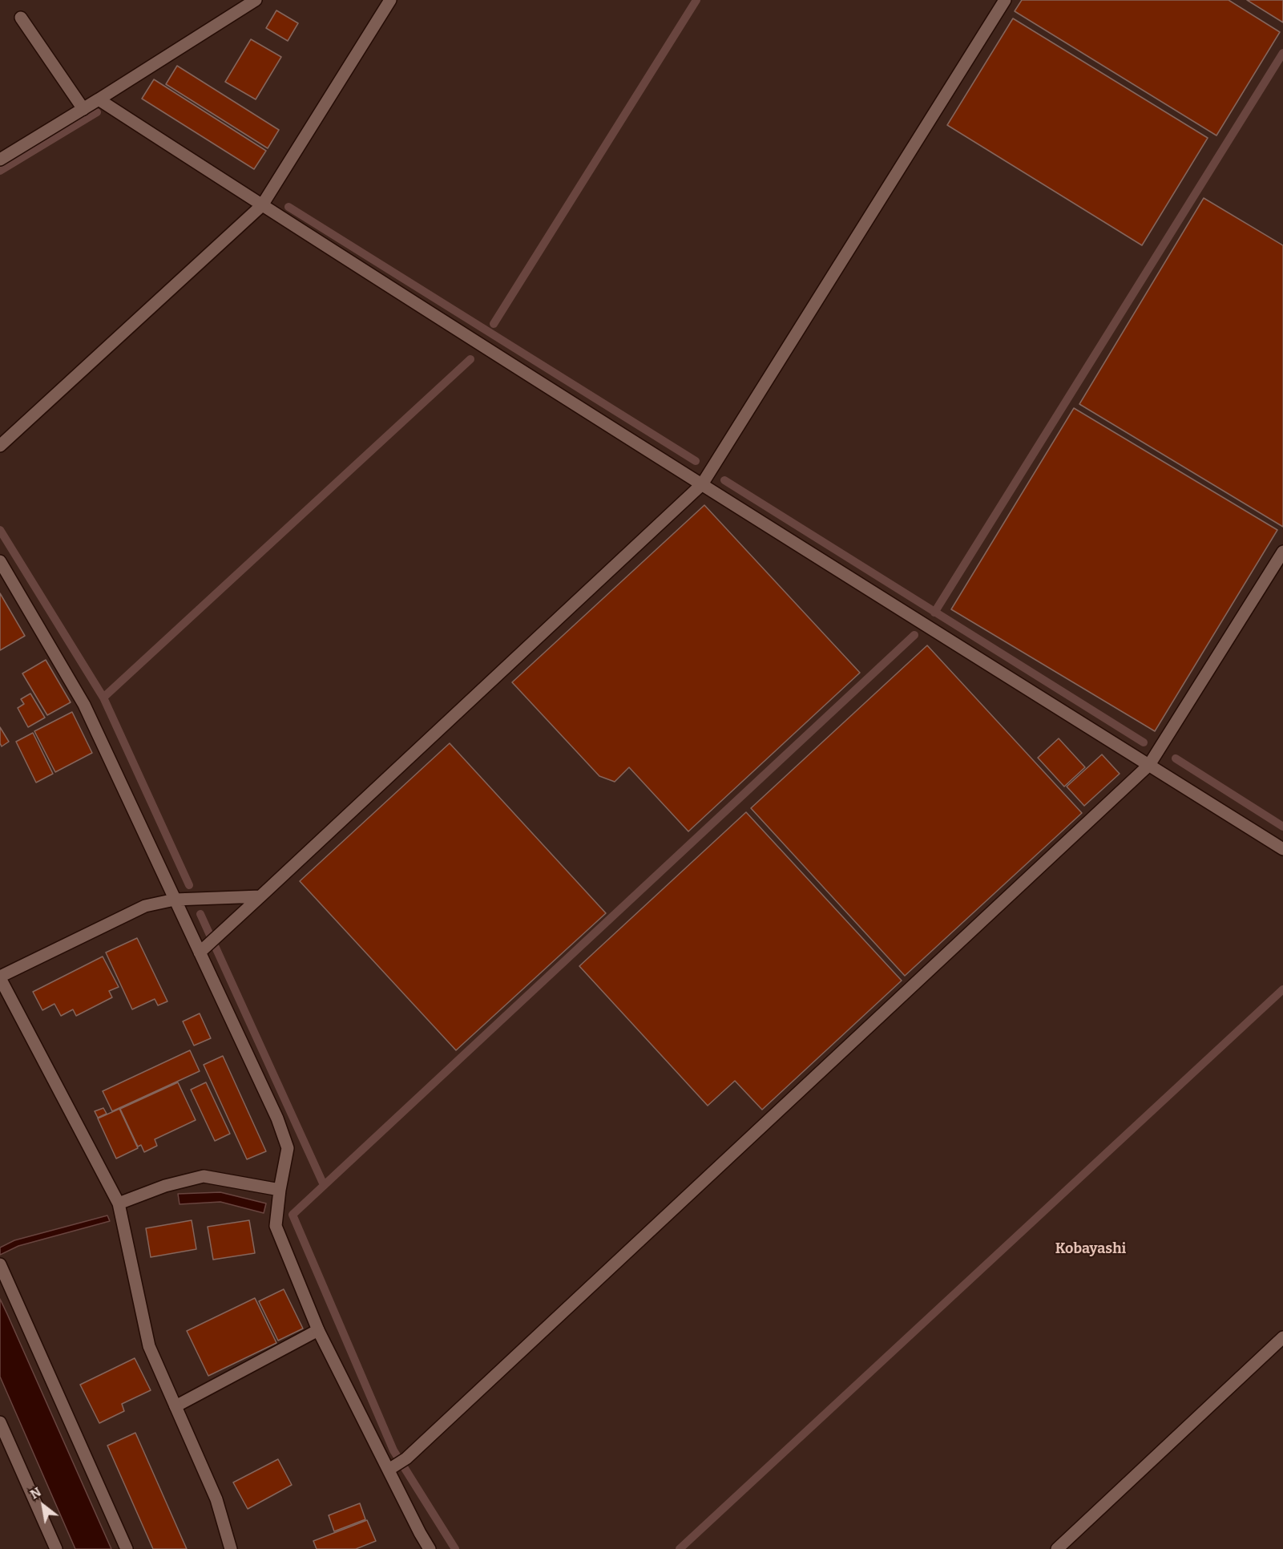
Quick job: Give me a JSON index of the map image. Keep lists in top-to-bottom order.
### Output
{
  "districts": ["Kobayashi"],
  "north": "top left"
}
